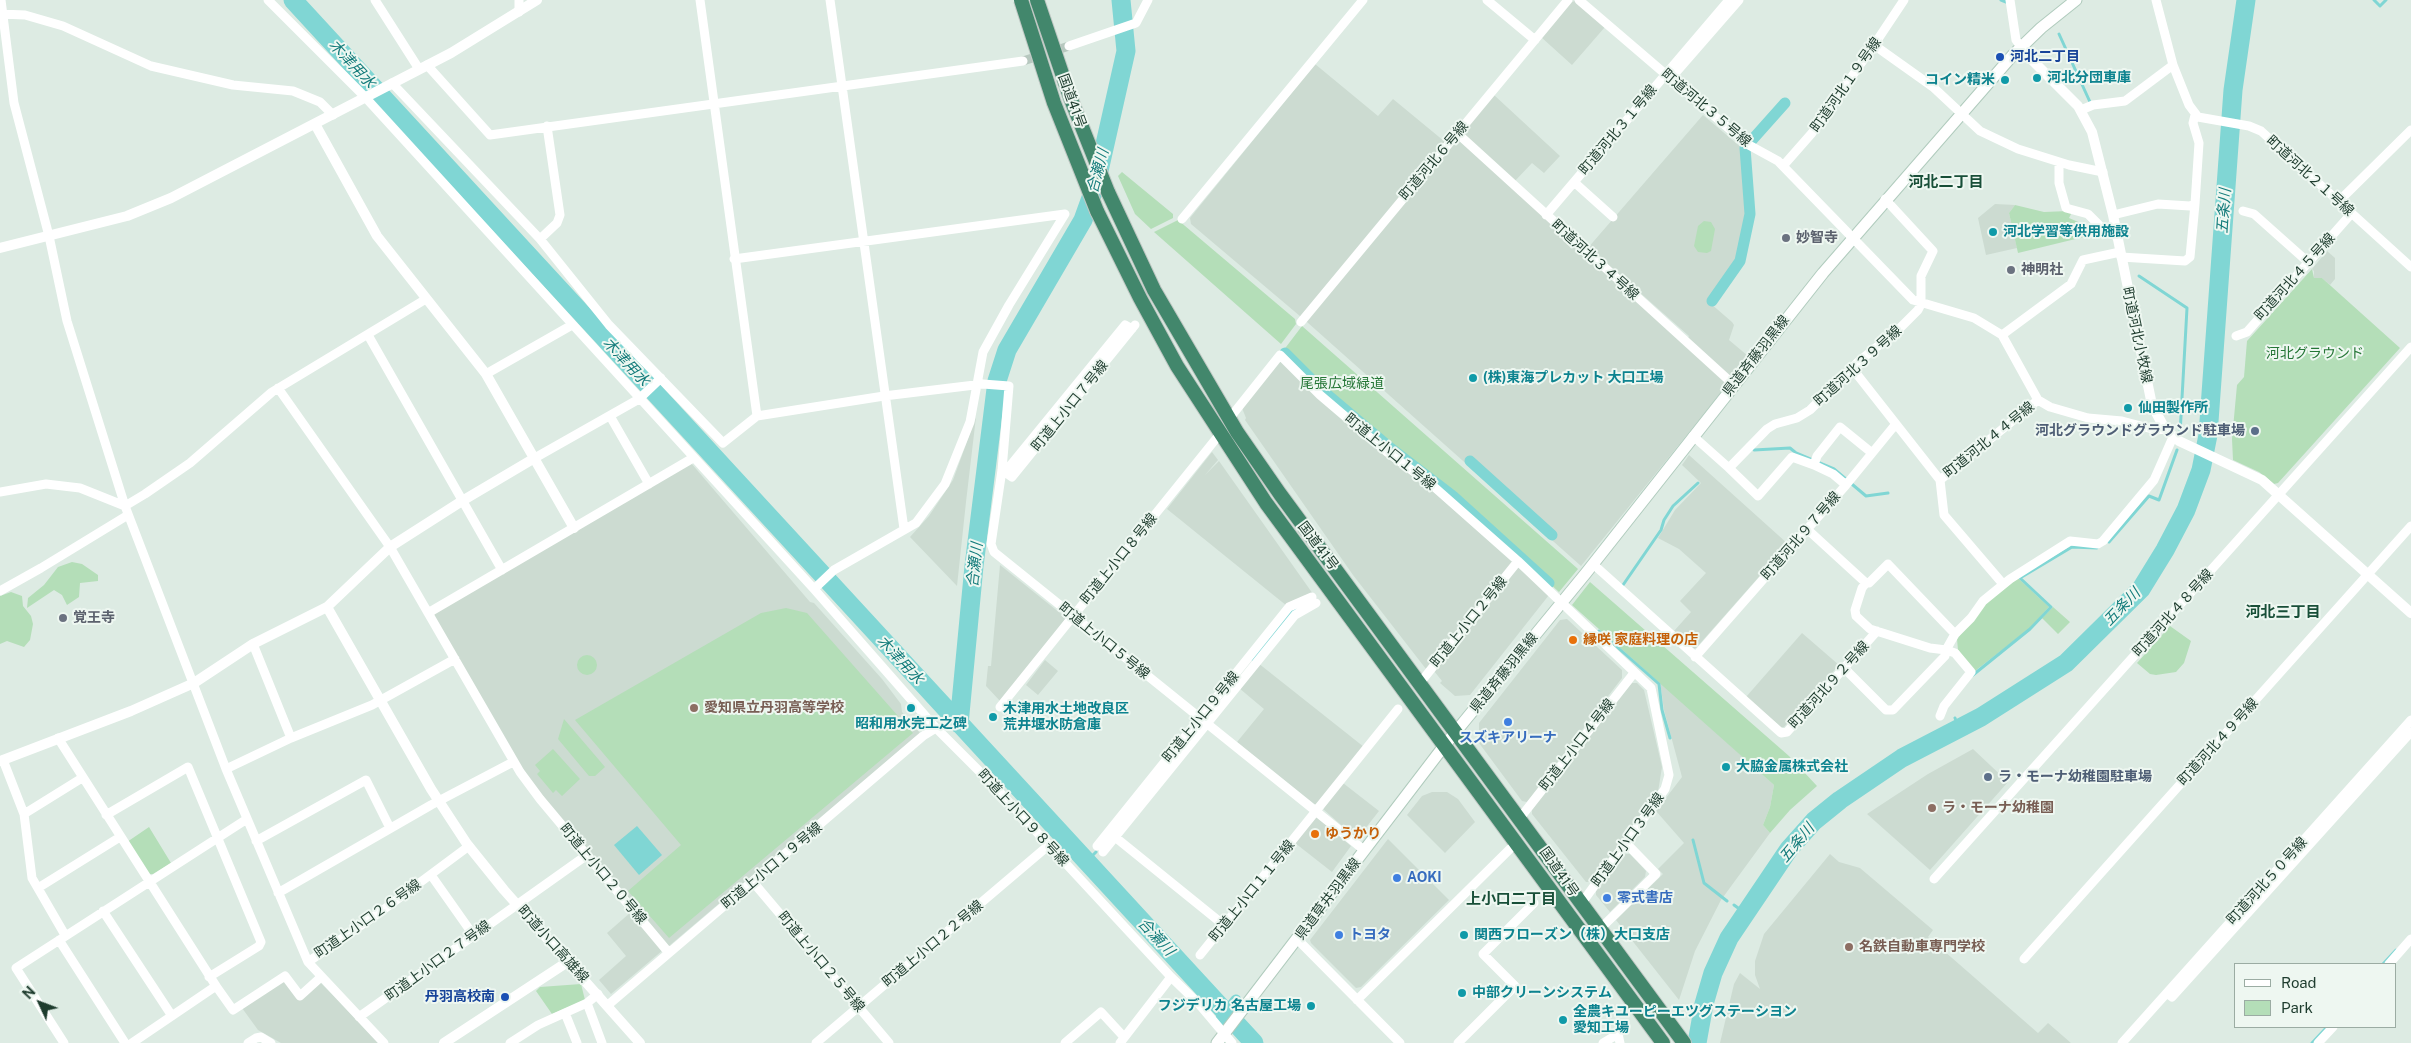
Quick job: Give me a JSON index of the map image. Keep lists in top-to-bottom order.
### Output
{
  "streets": {
    "highway": ["国道41号"],
    "main road": ["県道斉藤羽黒線", "県道草井羽黒線"],
    "street": [
      "町道河北１９号線",
      "町道河北３５号線",
      "町道河北３１号線",
      "町道河北６号線",
      "町道河北２１号線",
      "町道河北３４号線",
      "町道河北４５号線",
      "町道河北小牧線",
      "町道河北３９号線",
      "町道河北４４号線",
      "町道上小口１号線",
      "町道河北９７号線",
      "町道上小口８号線",
      "町道河北４８号線",
      "町道上小口２号線",
      "町道上小口５号線",
      "町道河北９２号線",
      "町道上小口９号線",
      "町道河北４９号線",
      "町道上小口４号線",
      "町道上小口９８号線",
      "町道上小口３号線",
      "町道上小口１９号線",
      "町道上小口２０号線",
      "町道河北５０号線",
      "町道上小口１１号線",
      "町道上小口２６号線",
      "町道小口高雄線",
      "町道上小口２２号線",
      "町道上小口２７号線",
      "町道上小口２５号線"
    ]
  },
  "crossings": [
    ["町道河北１９号線", "町道河北３５号線"],
    ["国道41号", "県道斉藤羽黒線"],
    ["国道41号", "町道上小口１号線"],
    ["国道41号", "町道上小口８号線"],
    ["国道41号", "町道上小口２号線"],
    ["国道41号", "町道上小口４号線"],
    ["国道41号", "町道上小口３号線"],
    ["国道41号", "県道草井羽黒線"],
    ["町道河北３５号線", "町道河北３１号線"],
    ["町道河北３５号線", "県道斉藤羽黒線"],
    ["町道河北３５号線", "町道河北３９号線"],
    ["町道河北３５号線", "町道河北４４号線"],
    ["町道河北３１号線", "町道河北３４号線"],
    ["町道河北６号線", "町道河北３４号線"],
    ["町道河北２１号線", "町道河北４５号線"],
    ["町道河北３４号線", "県道斉藤羽黒線"],
    ["町道河北小牧線", "県道斉藤羽黒線"],
    ["町道河北小牧線", "町道河北４８号線"],
    ["町道河北小牧線", "町道河北４９号線"],
    ["県道斉藤羽黒線", "町道上小口１号線"],
    ["県道斉藤羽黒線", "町道上小口３号線"],
    ["県道斉藤羽黒線", "県道草井羽黒線"],
    ["町道河北３９号線", "町道河北９７号線"],
    ["町道上小口１号線", "町道上小口２号線"],
    ["町道上小口１号線", "町道上小口３号線"],
    ["町道河北９７号線", "町道河北９２号線"],
    ["町道上小口８号線", "町道上小口５号線"],
    ["町道上小口５号線", "町道上小口９号線"],
    ["町道上小口５号線", "町道上小口１１号線"],
    ["町道上小口５号線", "県道草井羽黒線"],
    ["町道上小口４号線", "町道上小口３号線"],
    ["町道上小口９８号線", "町道上小口１９号線"],
    ["町道上小口９８号線", "県道草井羽黒線"],
    ["町道上小口９８号線", "町道上小口２２号線"],
    ["町道上小口１９号線", "町道上小口２０号線"],
    ["町道上小口１９号線", "町道小口高雄線"],
    ["町道上小口１９号線", "町道上小口２５号線"],
    ["町道上小口２０号線", "町道上小口２７号線"],
    ["町道上小口２６号線", "町道小口高雄線"],
    ["町道上小口２６号線", "町道上小口２７号線"],
    ["町道小口高雄線", "町道上小口２７号線"],
    ["町道上小口２２号線", "町道上小口２５号線"]
  ],
  "districts": ["河北二丁目", "河北三丁目", "上小口二丁目"],
  "water": ["木津用水", "合瀬川", "五条川"],
  "parks": ["河北グラウンド", "尾張広域緑道"],
  "places": [
    "河北二丁目",
    "河北分団車庫",
    "コイン精米",
    "河北学習等供用施設",
    "妙智寺",
    "神明社",
    "(株)東海プレカット 大口工場",
    "仙田製作所",
    "河北グラウンドグラウンド駐車場",
    "覚王寺",
    "縁咲 家庭料理の店",
    "愛知県立丹羽高等学校",
    "昭和用水完工之碑",
    "木津用水土地改良区 荒井堰水防倉庫",
    "スズキアリーナ",
    "大脇金属株式会社",
    "ラ・モーナ幼稚園駐車場",
    "ラ・モーナ幼稚園",
    "ゆうかり",
    "AOKI",
    "零式書店",
    "トヨタ",
    "関西フローズン（株）大口支店",
    "名鉄自動車専門学校",
    "中部クリーンシステム",
    "丹羽高校南",
    "フジデリカ 名古屋工場",
    "全農キユーピーエツグステーシヨン 愛知工場"
  ],
  "legend": ["Road", "Park"],
  "north": "top left"
}
